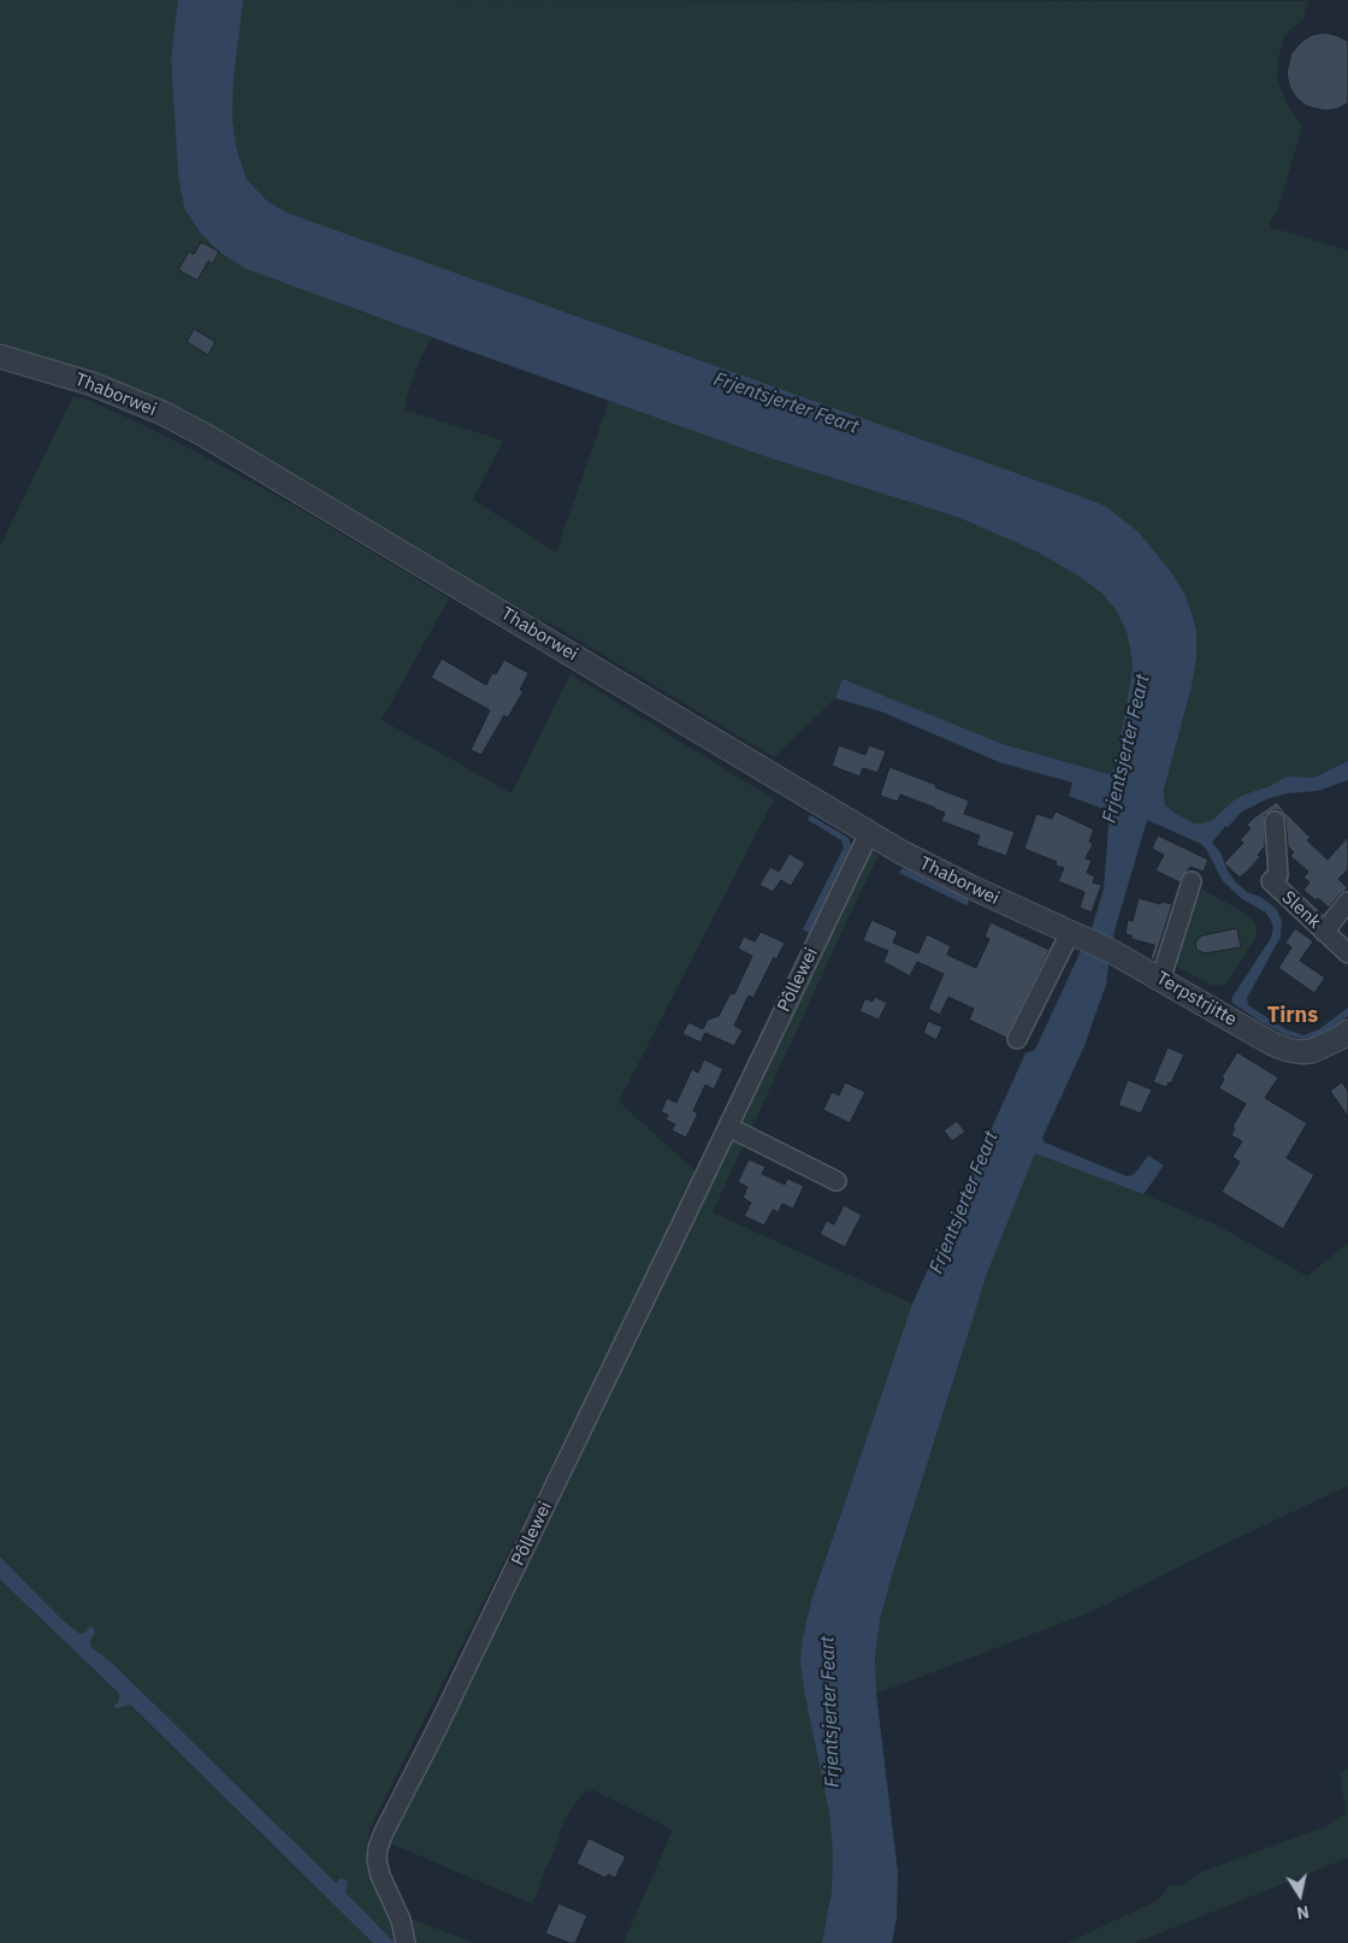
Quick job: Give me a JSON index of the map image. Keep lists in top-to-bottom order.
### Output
{
  "streets": {
    "street": [
      "Thaborwei",
      "Slenk",
      "Pôllewei",
      "Terpstrjitte"
    ]
  },
  "crossings": [
    ["Thaborwei", "Pôllewei"],
    ["Thaborwei", "Terpstrjitte"]
  ],
  "districts": ["Tirns"],
  "water": ["Frjentsjerter Feart"],
  "north": "bottom"
}
